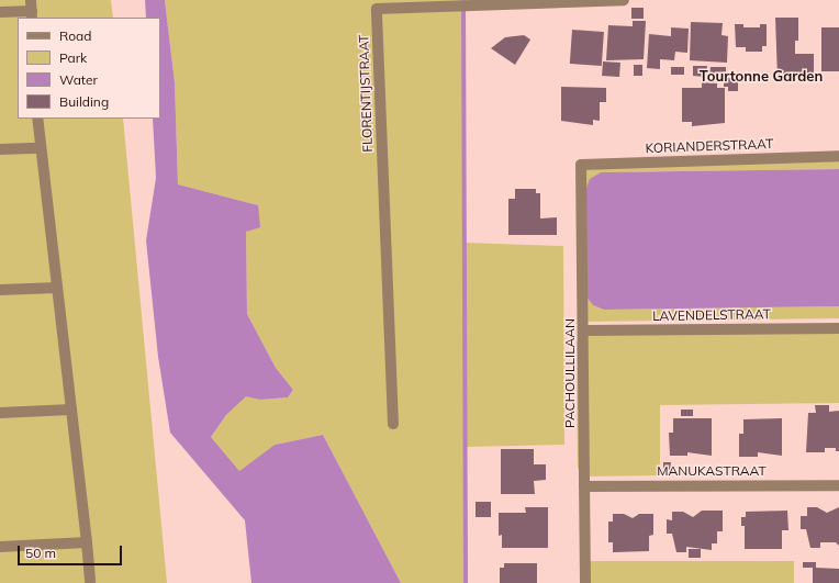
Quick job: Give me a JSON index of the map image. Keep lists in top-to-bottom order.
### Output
{
  "streets": {
    "street": [
      "FLORENTIJSTRAAT",
      "KORIANDERSTRAAT",
      "LAVENDELSTRAAT",
      "PACHOULLILAAN",
      "MANUKASTRAAT"
    ]
  },
  "crossings": [
    ["KORIANDERSTRAAT", "PACHOULLILAAN"],
    ["LAVENDELSTRAAT", "PACHOULLILAAN"],
    ["PACHOULLILAAN", "MANUKASTRAAT"]
  ],
  "districts": ["Tourtonne Garden"],
  "legend": [
    "Road",
    "Park",
    "Water",
    "Building"
  ],
  "scale_bar": "50 m"
}
